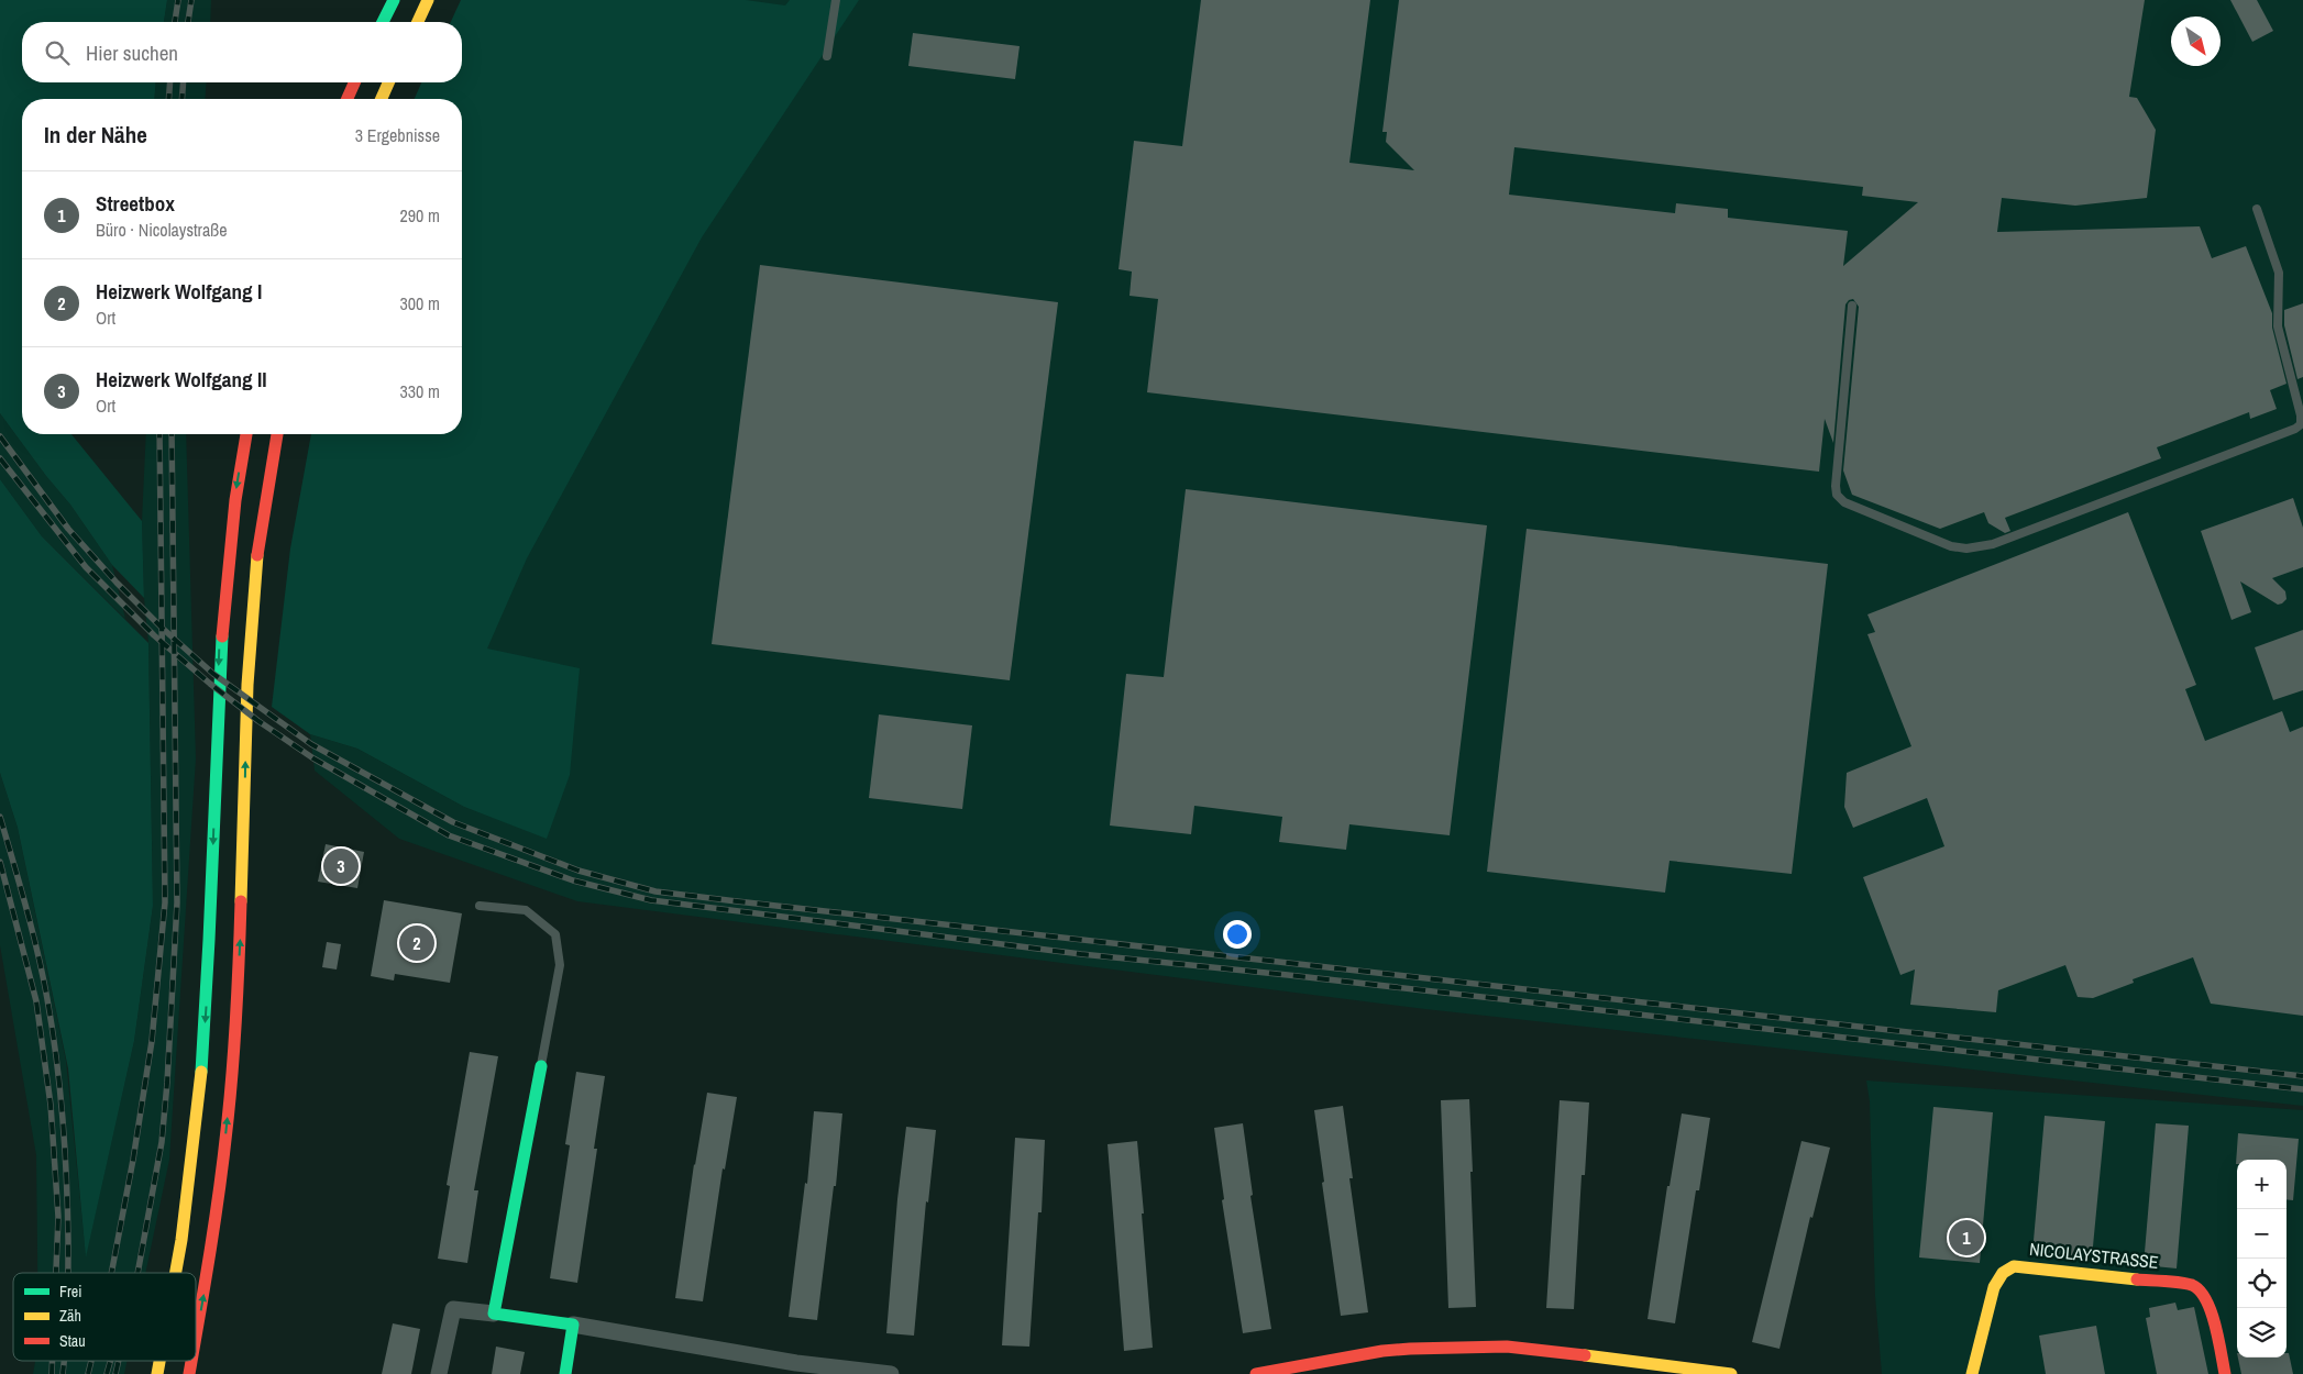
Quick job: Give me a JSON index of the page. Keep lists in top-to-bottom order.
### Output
{
  "streets": {
    "main road": ["NICOLAYSTRASSE"]
  },
  "legend": ["Frei", "Zäh", "Stau"],
  "north": "bottom right",
  "page": {
    "search": "Hier suchen",
    "heading": ["In der Nähe", "3 Ergebnisse"],
    "list": [
      {
        "mark": "1",
        "name": "Streetbox",
        "note": "Büro · Nicolaystraße",
        "value": "290 m"
      },
      {
        "mark": "2",
        "name": "Heizwerk Wolfgang I",
        "note": "Ort",
        "value": "300 m"
      },
      {
        "mark": "3",
        "name": "Heizwerk Wolfgang II",
        "note": "Ort",
        "value": "330 m"
      }
    ],
    "pins": ["3", "2", "1"],
    "map_buttons": ["+", "−"]
  }
}
